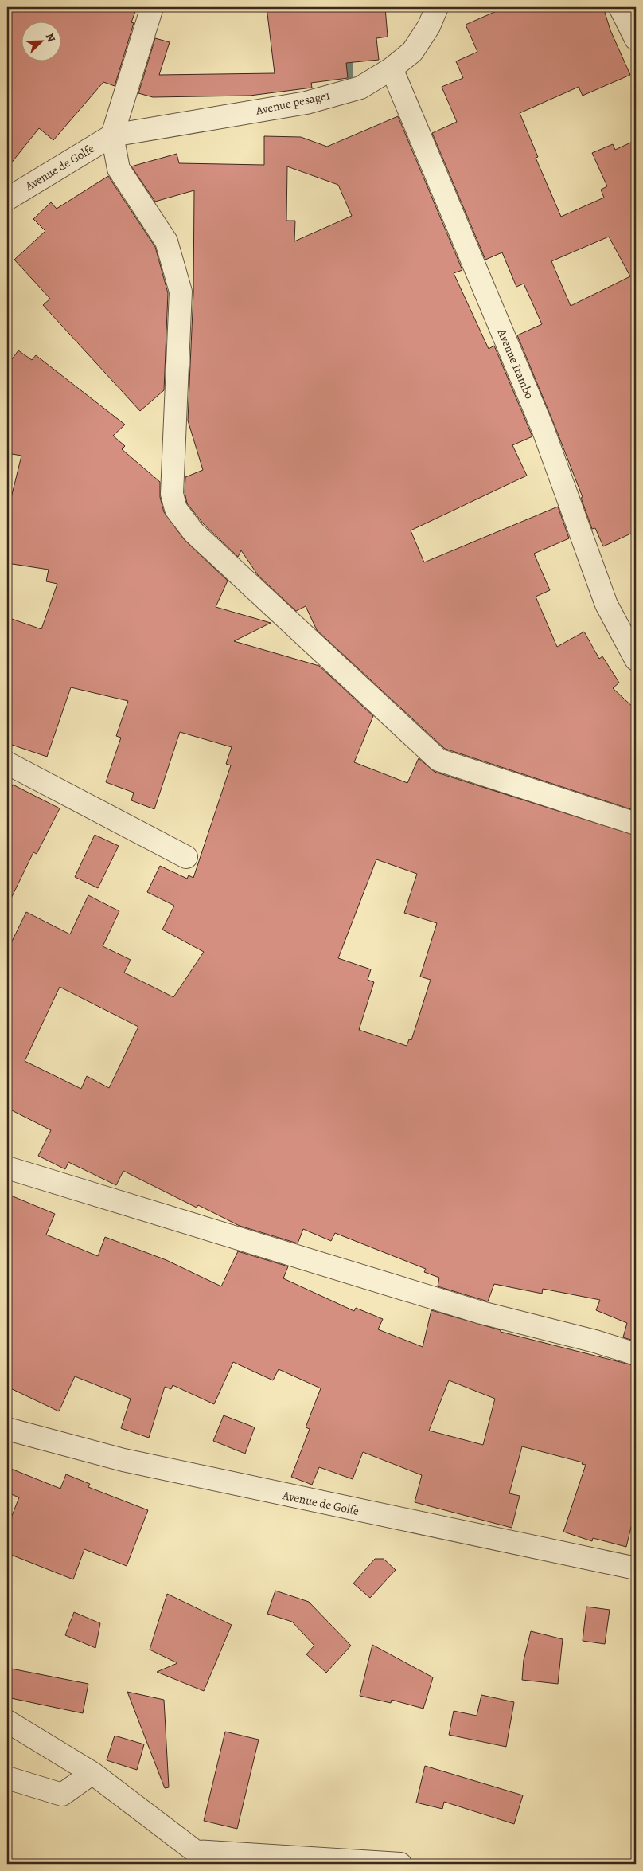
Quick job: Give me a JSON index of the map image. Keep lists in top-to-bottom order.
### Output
{
  "streets": {
    "street": ["Avenue pesage1", "Avenue de Golfe", "Avenue Irambo"]
  },
  "crossings": [
    ["Avenue pesage1", "Avenue de Golfe"],
    ["Avenue pesage1", "Avenue Irambo"]
  ],
  "north": "top right"
}
